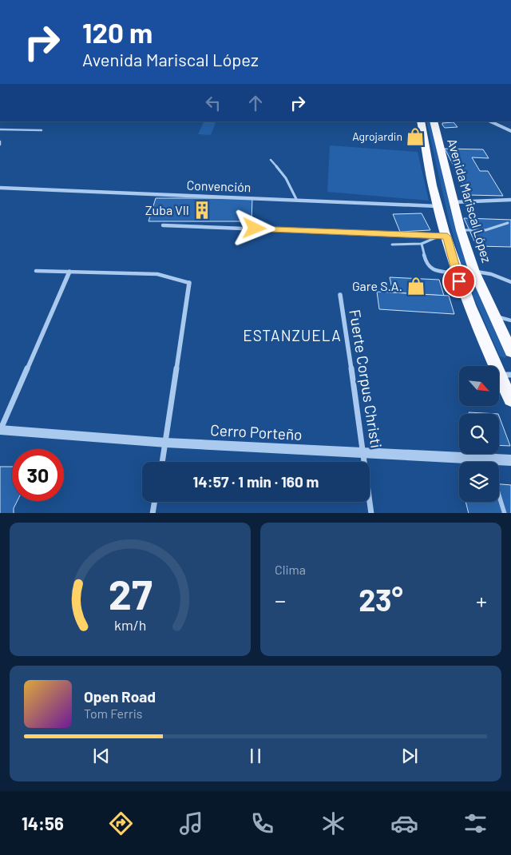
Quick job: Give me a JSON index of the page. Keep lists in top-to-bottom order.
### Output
{
  "streets": {
    "highway": ["Avenida Mariscal López"],
    "street": ["Convención", "Fuerte Corpus Christi", "Cerro Porteño"]
  },
  "crossings": [
    ["Fuerte Corpus Christi", "Cerro Porteño"]
  ],
  "districts": ["ESTANZUELA"],
  "places": {
    "shop": ["Agrojardin", "Gare S.A."],
    "building": ["Zuba VII"]
  },
  "north": "bottom right",
  "page": {
    "turn": ["120 m", "Avenida Mariscal López"],
    "limit": "30",
    "trip": "14:57 · 1 min · 160 m",
    "tile": "Clima",
    "heat": ["−", "23°", "+"],
    "song": ["Open Road", "Tom Ferris"],
    "tabs": "14:56",
    "gauge": ["27", "km/h"]
  }
}
